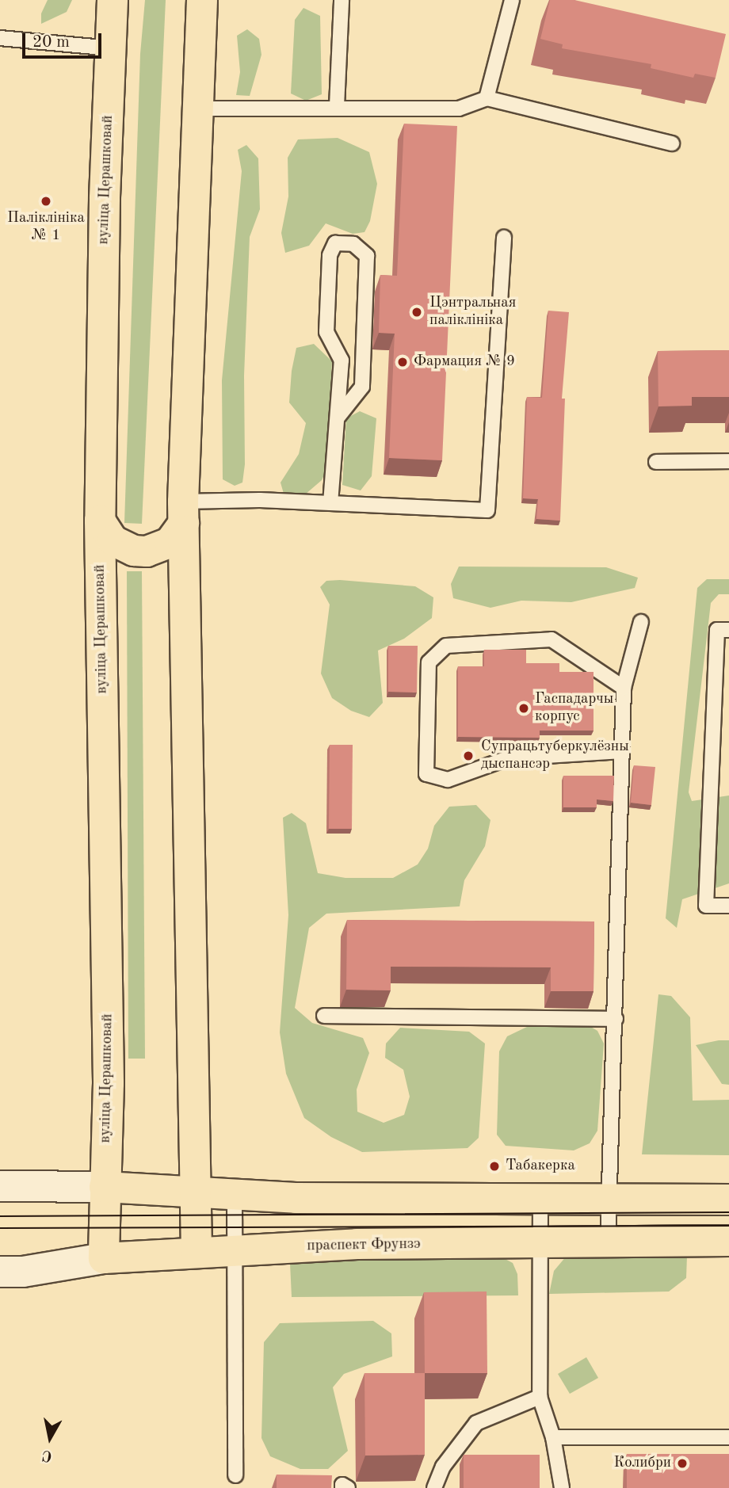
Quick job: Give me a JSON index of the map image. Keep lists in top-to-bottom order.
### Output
{
  "streets": {
    "main road": ["вуліца Церашковай", "праспект Фрунзэ"]
  },
  "crossings": [
    ["вуліца Церашковай", "праспект Фрунзэ"]
  ],
  "places": [
    "Паліклініка № 1",
    "Цэнтральная паліклініка",
    "Фармация № 9",
    "Гаспадарчы корпус",
    "Супрацьтуберкулёзны дыспансэр",
    "Табакерка",
    "Колибри"
  ],
  "scale_bar": "20 m",
  "north": "bottom"
}
